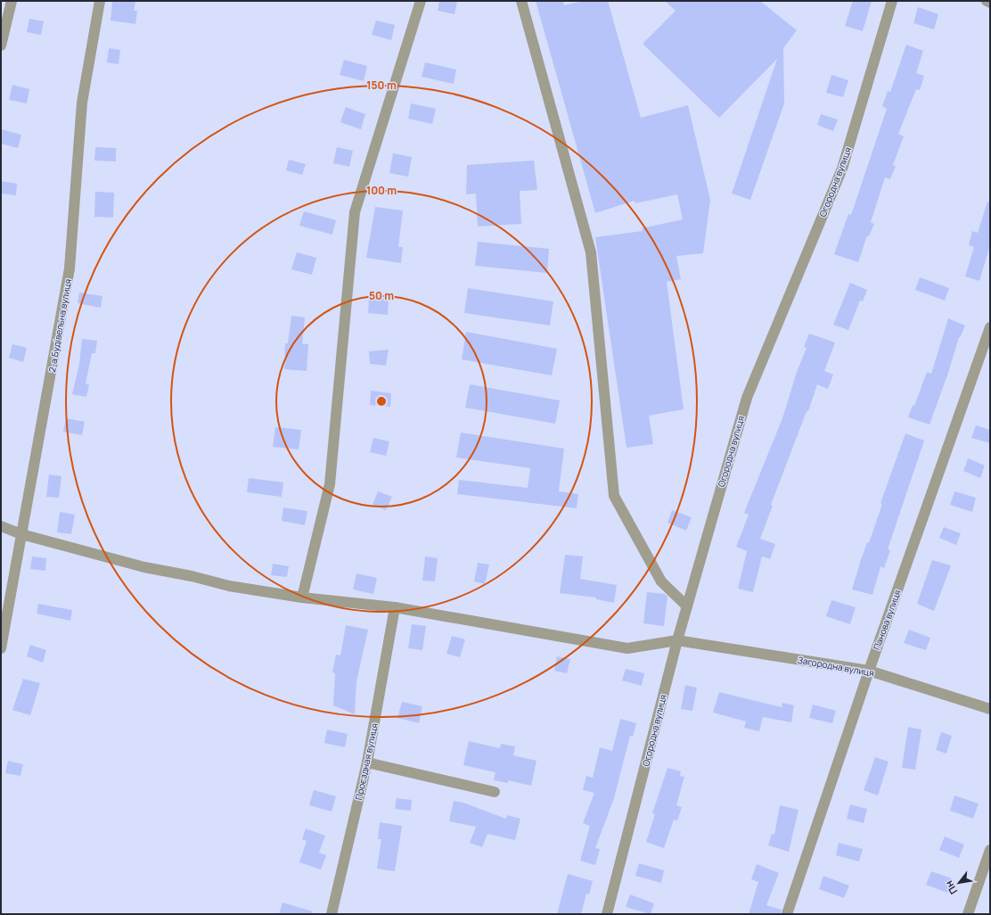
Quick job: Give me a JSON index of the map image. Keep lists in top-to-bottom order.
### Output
{
  "streets": {
    "street": [
      "Огородна вулиця",
      "2-а Будівельна вулиця",
      "Панова вулиця",
      "Загородна вулиця",
      "Проєздная вулиця"
    ]
  },
  "crossings": [
    ["Огородна вулиця", "Загородна вулиця"],
    ["2-а Будівельна вулиця", "Загородна вулиця"],
    ["Панова вулиця", "Загородна вулиця"],
    ["Загородна вулиця", "Проєздная вулиця"]
  ],
  "north": "bottom left",
  "rings": ["150 m", "100 m", "50 m"]
}
